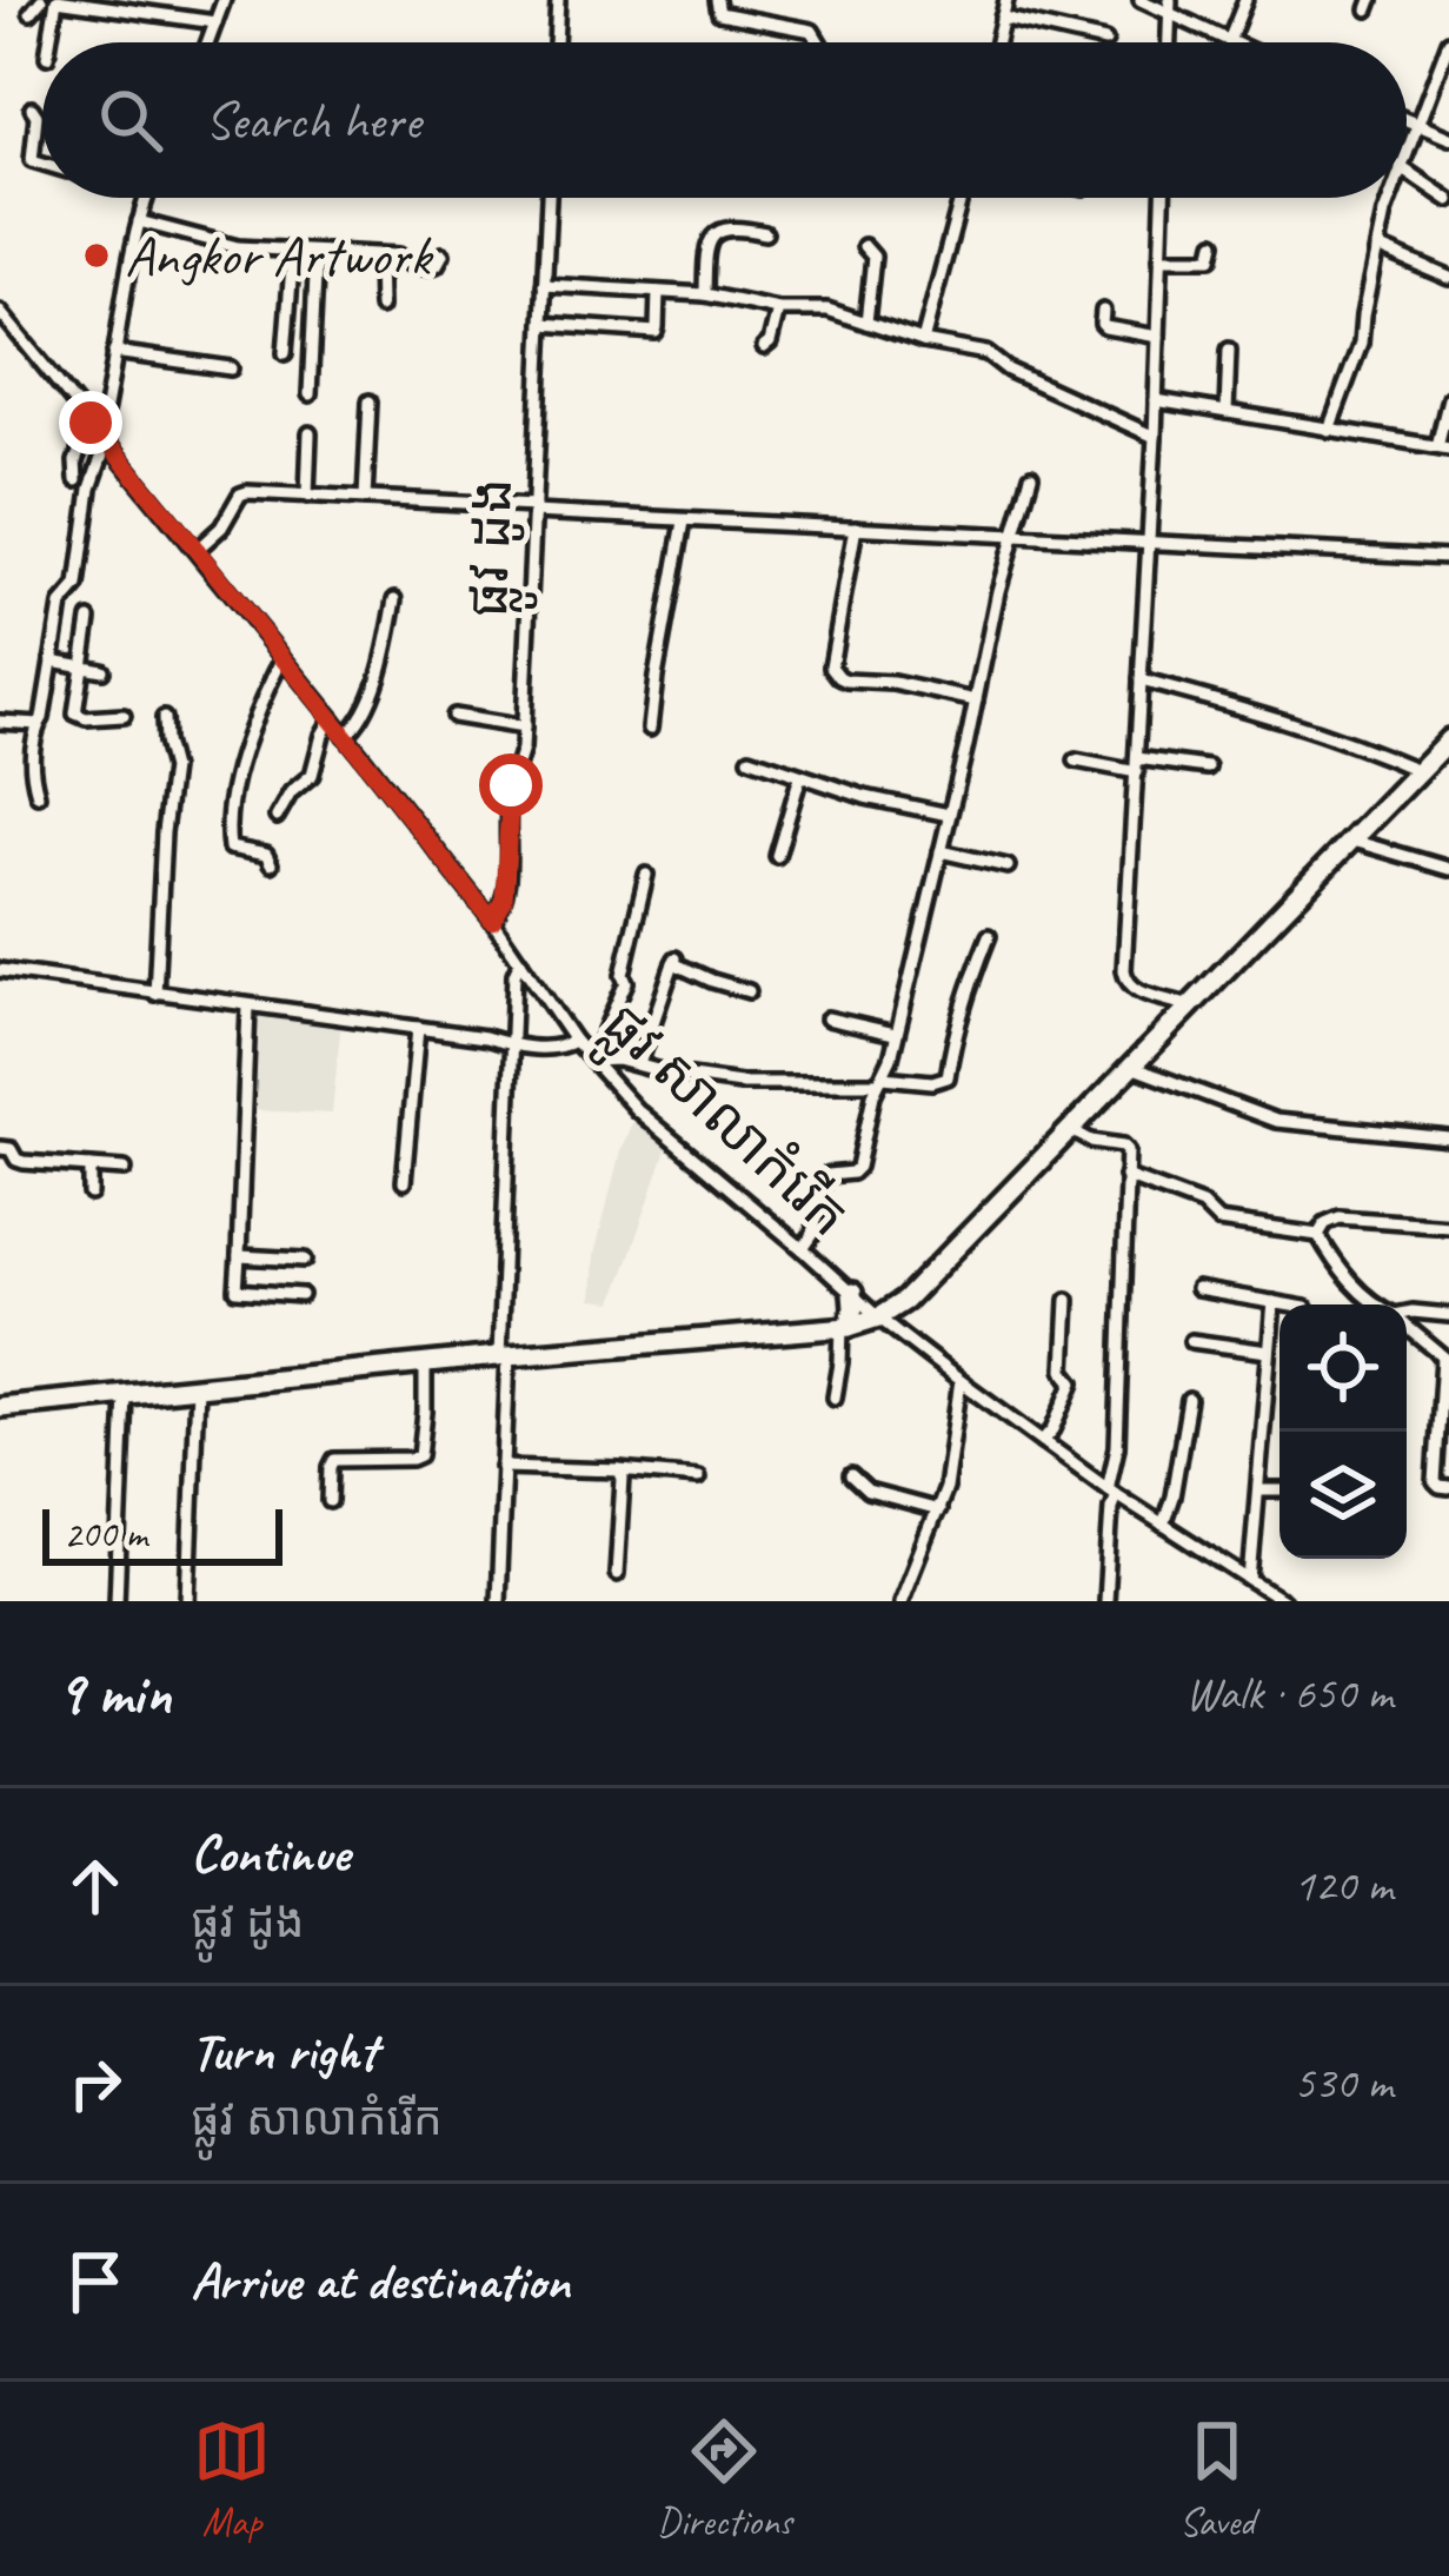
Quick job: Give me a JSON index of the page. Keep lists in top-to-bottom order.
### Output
{
  "streets": {
    "street": ["ផ្លូវ ដូង", "ផ្លូវ សាលាកំរើក"]
  },
  "crossings": [
    ["ផ្លូវ ដូង", "ផ្លូវ សាលាកំរើក"]
  ],
  "places": ["Angkor Artwork"],
  "scale_bar": "200 m",
  "page": {
    "search": "Search here",
    "scale": "200 m",
    "heading": ["9 min", "Walk · 650 m"],
    "list": [
      ["Continue", "ផ្លូវ ដូង", "120 m"],
      ["Turn right", "ផ្លូវ សាលាកំរើក", "530 m"],
      "Arrive at destination"
    ],
    "nav": ["Map", "Directions", "Saved"]
  }
}
